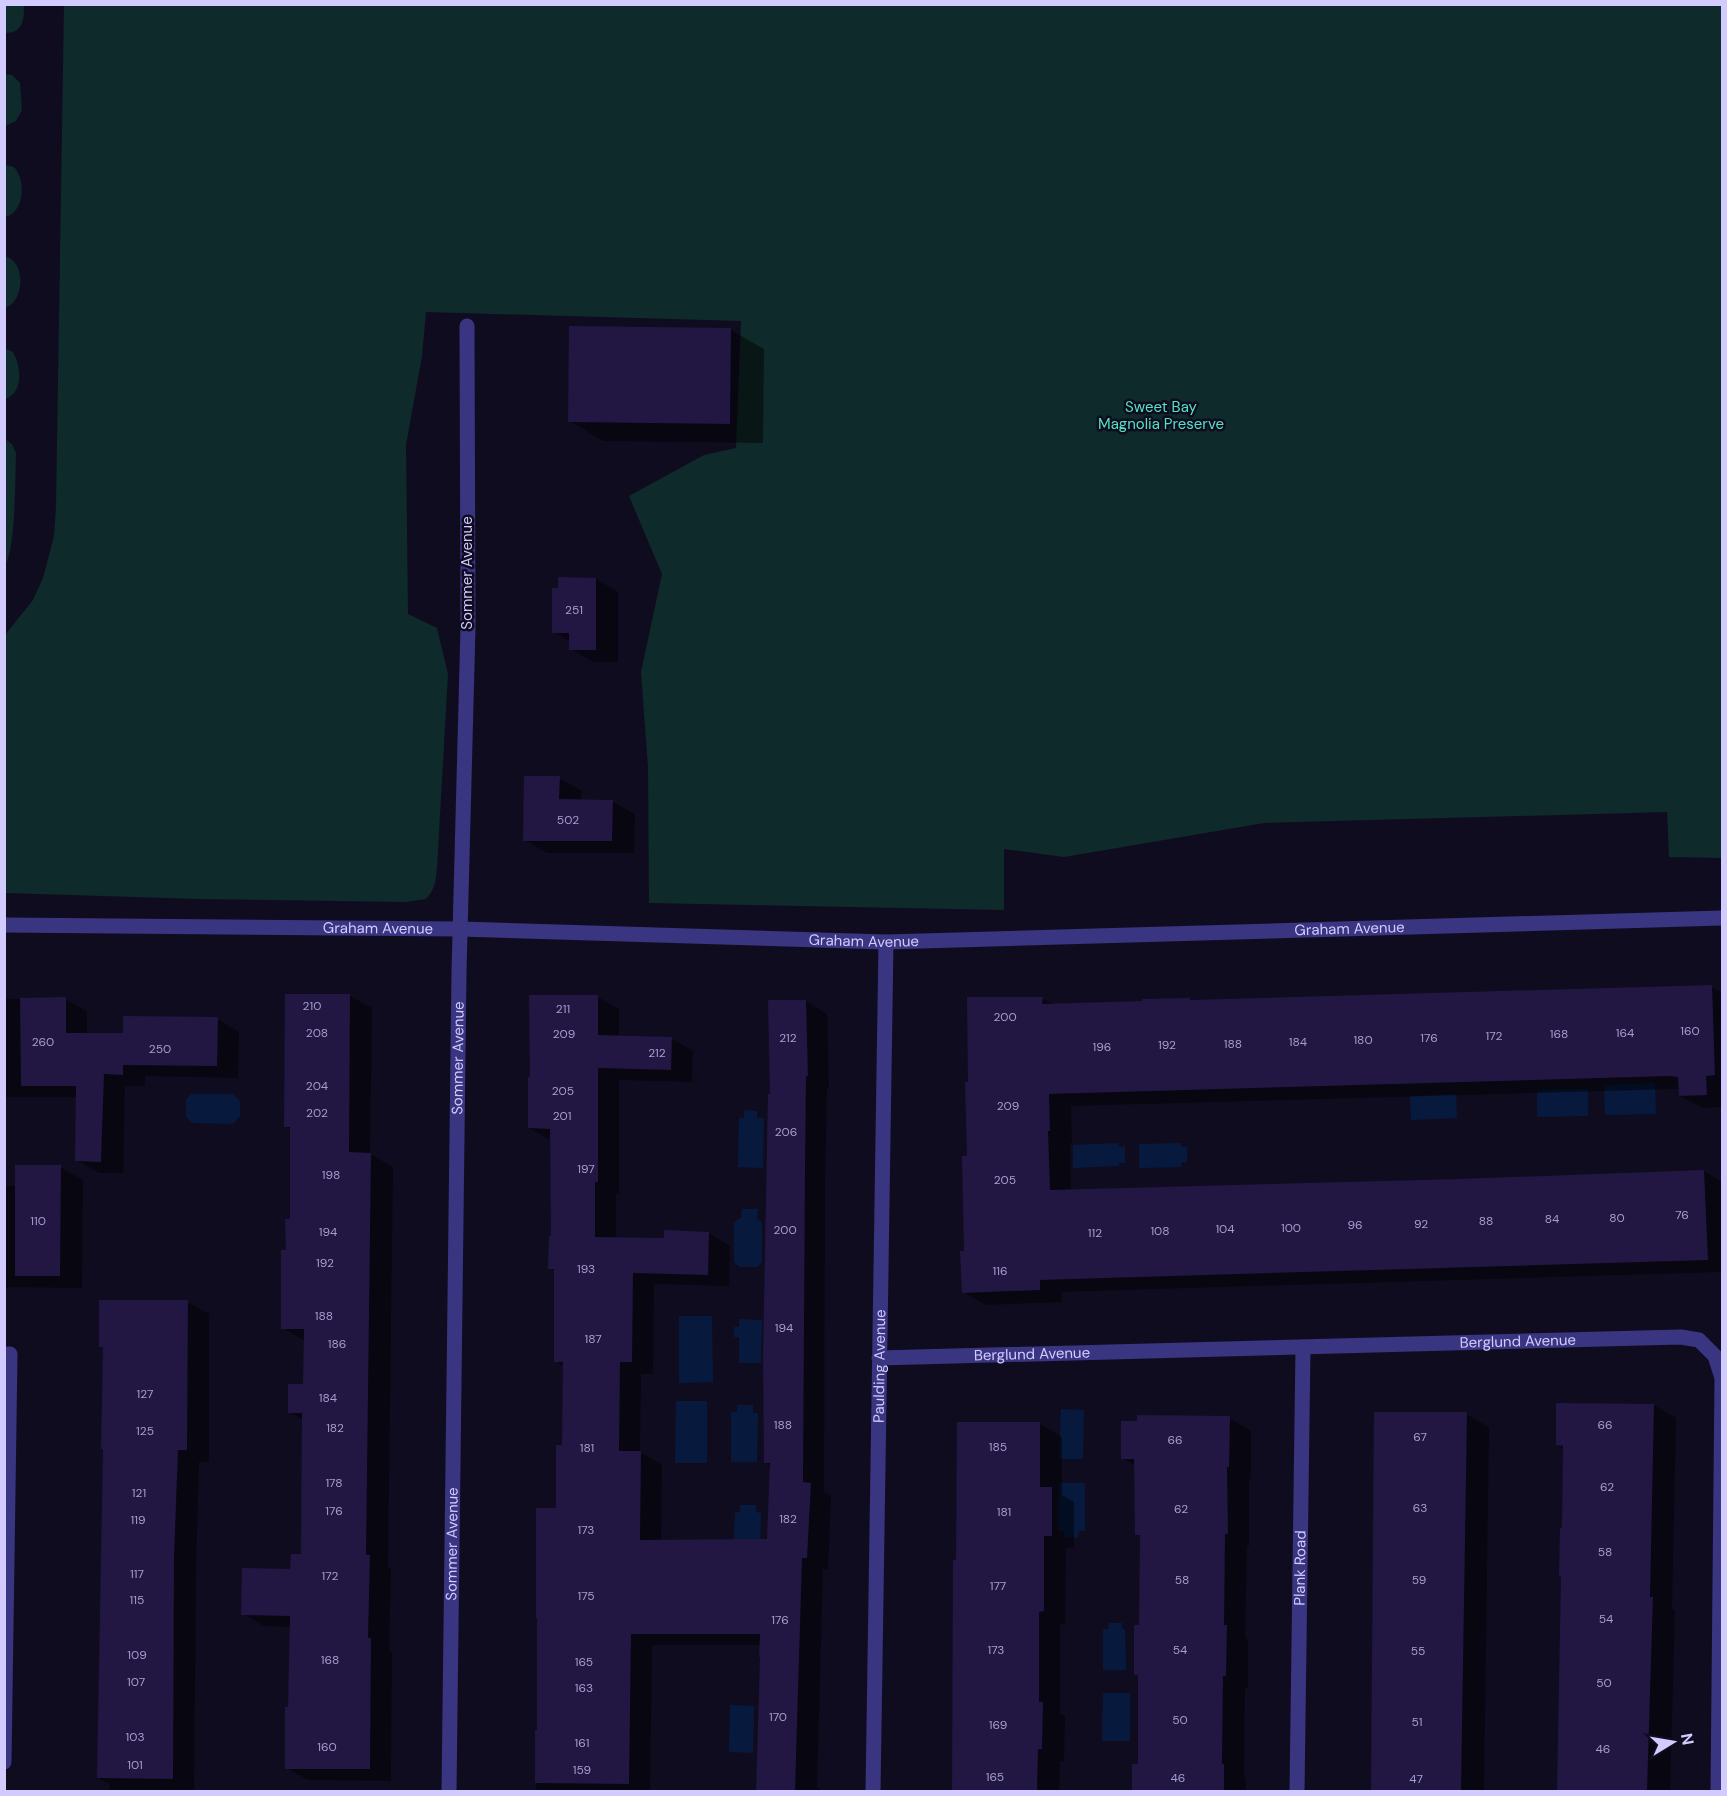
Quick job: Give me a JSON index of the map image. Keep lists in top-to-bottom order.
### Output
{
  "streets": {
    "street": [
      "Sommer Avenue",
      "Graham Avenue",
      "Berglund Avenue",
      "Paulding Avenue",
      "Plank Road"
    ]
  },
  "crossings": [
    ["Sommer Avenue", "Graham Avenue"],
    ["Graham Avenue", "Paulding Avenue"],
    ["Berglund Avenue", "Paulding Avenue"],
    ["Berglund Avenue", "Plank Road"]
  ],
  "parks": ["Sweet Bay Magnolia Preserve"],
  "house_numbers": [
    "251",
    "502",
    "210",
    "211",
    "200",
    "160",
    "208",
    "164",
    "209",
    "168",
    "172",
    "212",
    "176",
    "180",
    "260",
    "184",
    "188",
    "192",
    "196",
    "250",
    "212",
    "204",
    "205",
    "209",
    "202",
    "201",
    "206",
    "197",
    "198",
    "205",
    "76",
    "80",
    "84",
    "110",
    "88",
    "92",
    "96",
    "100",
    "104",
    "200",
    "108",
    "194",
    "112",
    "192",
    "193",
    "116",
    "188",
    "194",
    "187",
    "186",
    "127",
    "184",
    "188",
    "66",
    "182",
    "125",
    "67",
    "66",
    "185",
    "181",
    "178",
    "62",
    "121",
    "63",
    "62",
    "176",
    "181",
    "182",
    "119",
    "173",
    "58",
    "117",
    "172",
    "58",
    "59",
    "177",
    "175",
    "115",
    "54",
    "176",
    "173",
    "54",
    "55",
    "109",
    "168",
    "165",
    "107",
    "50",
    "163",
    "170",
    "50",
    "51",
    "169",
    "103",
    "161",
    "160",
    "46",
    "101",
    "159",
    "165",
    "46",
    "47"
  ],
  "north": "right"
}
